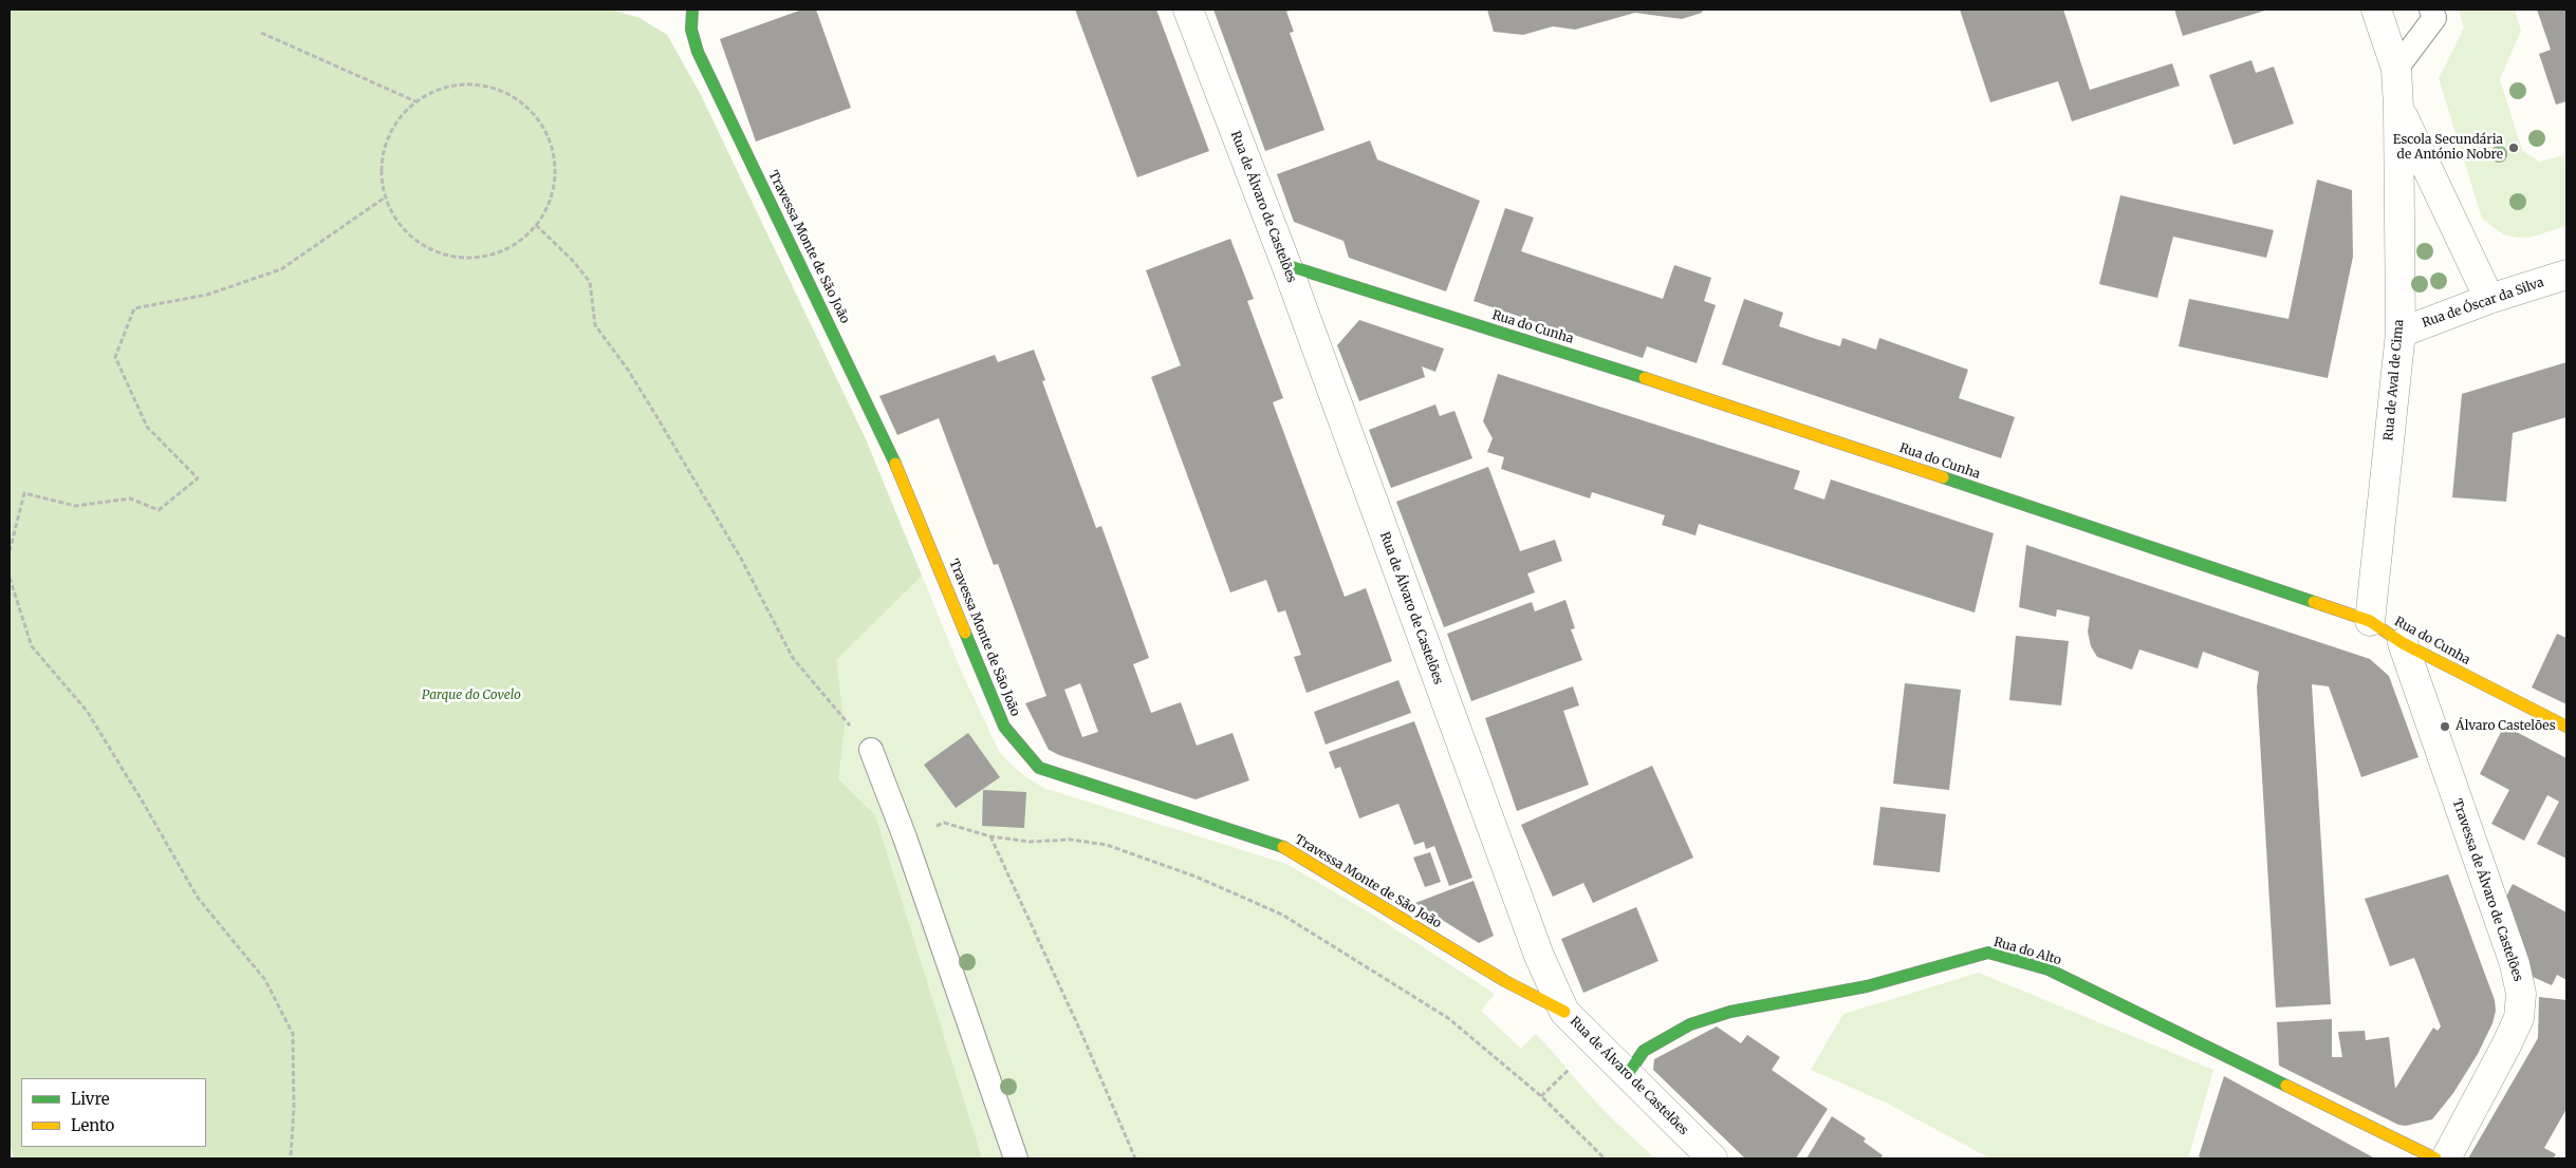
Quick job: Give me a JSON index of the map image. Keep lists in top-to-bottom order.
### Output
{
  "streets": {
    "street": [
      "Rua de Álvaro de Castelões",
      "Travessa Monte de São João",
      "Rua de Óscar da Silva",
      "Rua do Cunha",
      "Rua de Aval de Cima",
      "Travessa de Álvaro de Castelões",
      "Rua do Alto"
    ]
  },
  "crossings": [
    ["Rua de Álvaro de Castelões", "Travessa Monte de São João"],
    ["Rua de Álvaro de Castelões", "Rua do Cunha"],
    ["Rua de Álvaro de Castelões", "Rua do Alto"],
    ["Rua de Óscar da Silva", "Rua de Aval de Cima"],
    ["Rua do Cunha", "Rua de Aval de Cima"],
    ["Rua do Cunha", "Travessa de Álvaro de Castelões"]
  ],
  "parks": ["Parque do Covelo"],
  "places": ["Escola Secundária de António Nobre", "Álvaro Castelões"],
  "legend": ["Livre", "Lento"]
}
